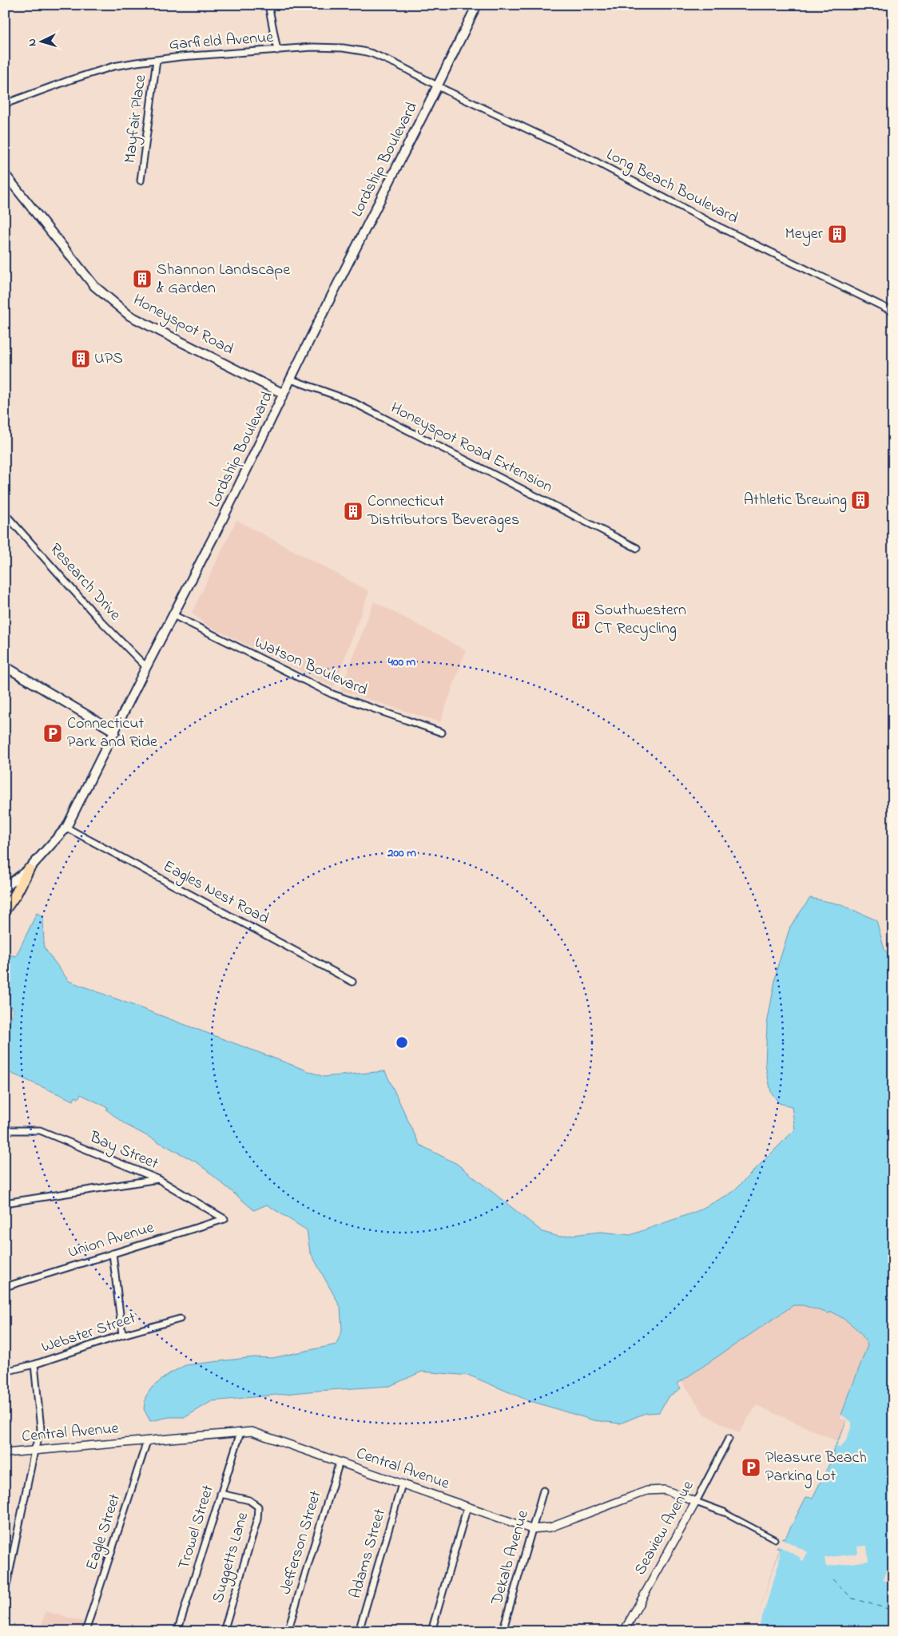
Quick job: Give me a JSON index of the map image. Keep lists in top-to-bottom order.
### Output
{
  "streets": {
    "main road": ["Lordship Boulevard", "Honeyspot Road"],
    "street": [
      "Garfield Avenue",
      "Mayfair Place",
      "Long Beach Boulevard",
      "Honeyspot Road Extension",
      "Research Drive",
      "Watson Boulevard",
      "Eagles Nest Road",
      "Bay Street",
      "Union Avenue",
      "Webster Street",
      "Central Avenue",
      "Trowel Street",
      "Seaview Avenue",
      "Eagle Street",
      "Jefferson Street",
      "Adams Street",
      "Suggetts Lane",
      "Dekalb Avenue"
    ]
  },
  "crossings": [
    ["Garfield Avenue", "Mayfair Place"],
    ["Garfield Avenue", "Lordship Boulevard"],
    ["Garfield Avenue", "Long Beach Boulevard"],
    ["Lordship Boulevard", "Long Beach Boulevard"],
    ["Lordship Boulevard", "Honeyspot Road"],
    ["Lordship Boulevard", "Honeyspot Road Extension"],
    ["Lordship Boulevard", "Research Drive"],
    ["Lordship Boulevard", "Watson Boulevard"],
    ["Lordship Boulevard", "Eagles Nest Road"],
    ["Bay Street", "Union Avenue"],
    ["Central Avenue", "Trowel Street"],
    ["Central Avenue", "Seaview Avenue"],
    ["Central Avenue", "Eagle Street"],
    ["Central Avenue", "Jefferson Street"],
    ["Central Avenue", "Adams Street"],
    ["Central Avenue", "Dekalb Avenue"],
    ["Trowel Street", "Suggetts Lane"]
  ],
  "places": {
    "building": [
      "Meyer",
      "Shannon Landscape & Garden",
      "UPS",
      "Athletic Brewing",
      "Connecticut Distributors Beverages",
      "Southwestern CT Recycling"
    ],
    "parking": ["Connecticut Park and Ride", "Pleasure Beach Parking Lot"]
  },
  "north": "left",
  "rings": ["400 m", "200 m"]
}
